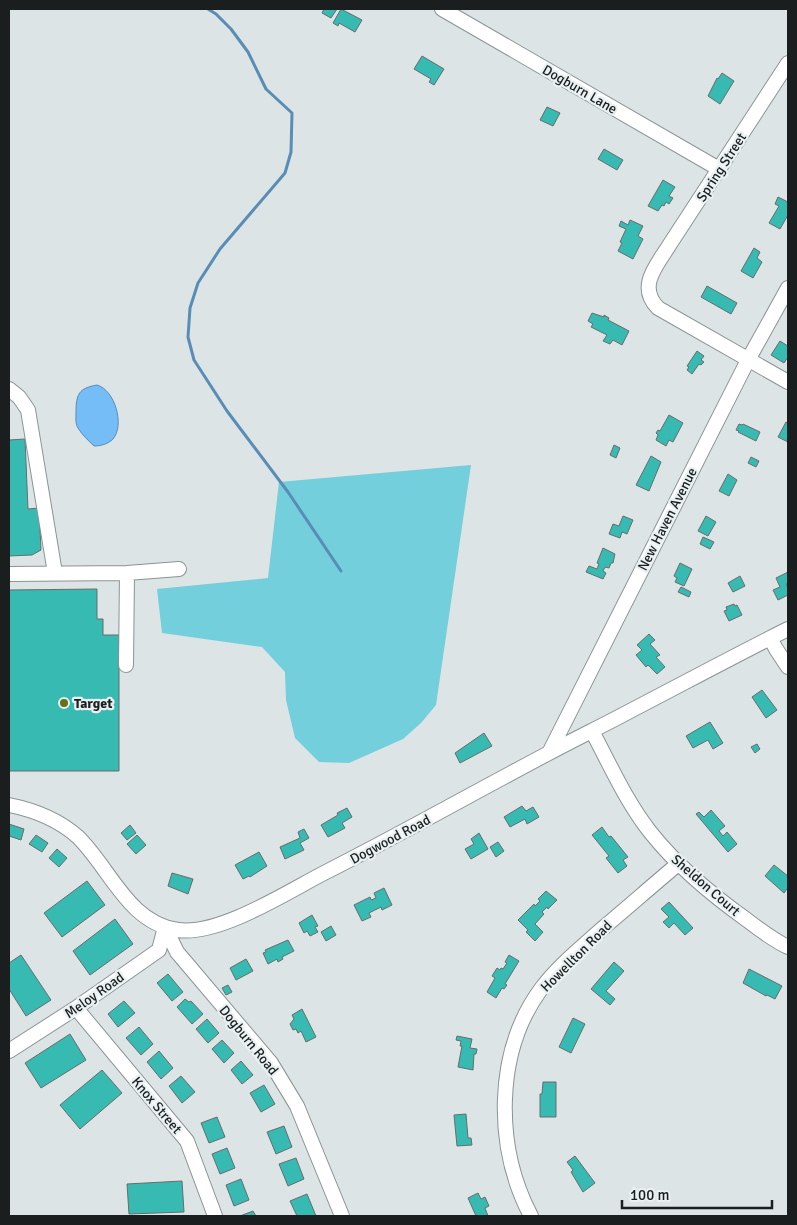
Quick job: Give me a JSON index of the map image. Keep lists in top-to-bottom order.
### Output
{
  "streets": {
    "street": [
      "Dogburn Lane",
      "Spring Street",
      "New Haven Avenue",
      "Dogwood Road",
      "Sheldon Court",
      "Howellton Road",
      "Meloy Road",
      "Dogburn Road",
      "Knox Street"
    ]
  },
  "crossings": [
    ["Dogburn Lane", "Spring Street"],
    ["Spring Street", "New Haven Avenue"],
    ["New Haven Avenue", "Dogwood Road"],
    ["Dogwood Road", "Sheldon Court"],
    ["Dogwood Road", "Meloy Road"],
    ["Dogwood Road", "Dogburn Road"],
    ["Sheldon Court", "Howellton Road"],
    ["Meloy Road", "Dogburn Road"],
    ["Meloy Road", "Knox Street"]
  ],
  "places": ["Target"],
  "scale_bar": "100 m"
}
